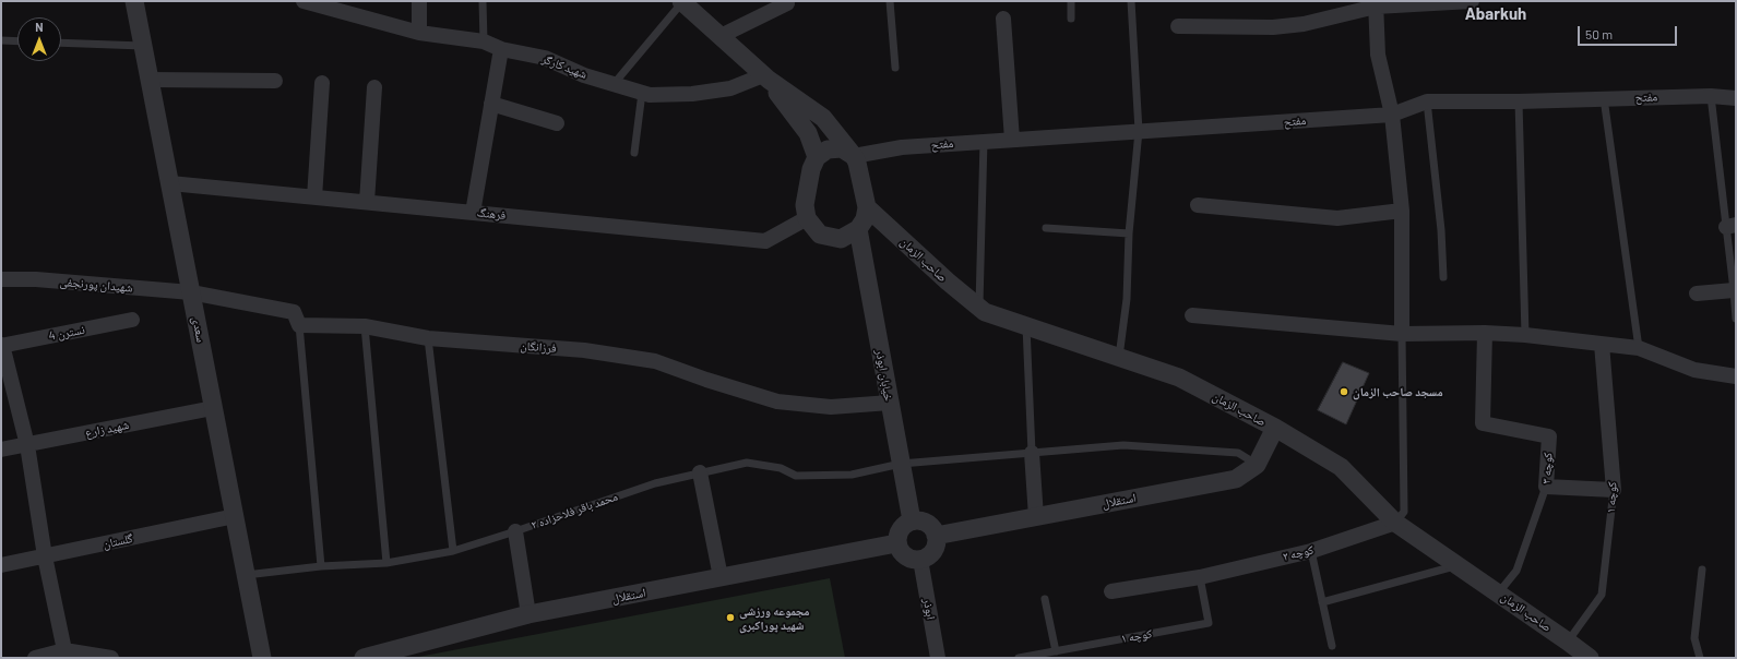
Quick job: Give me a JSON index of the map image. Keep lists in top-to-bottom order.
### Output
{
  "streets": {
    "street": [
      "شهید کارگر",
      "مفتح",
      "فرهنگ",
      "صاحب الزمان",
      "شهیدان پورنجفی",
      "سعدی",
      "نسترن 4",
      "فرزانگان",
      "خیابان ابوذر",
      "شهید زارع",
      "کوچه ۳",
      "کوچه ۱",
      "استقلال",
      "گلستان",
      "کوچه ۲",
      "ابوذر"
    ],
    "lane": ["محمد باقر فلاحزاده ۲"]
  },
  "crossings": [
    ["مفتح", "فرهنگ"],
    ["مفتح", "صاحب الزمان"],
    ["مفتح", "خیابان ابوذر"],
    ["فرهنگ", "صاحب الزمان"],
    ["فرهنگ", "سعدی"],
    ["فرهنگ", "خیابان ابوذر"],
    ["صاحب الزمان", "خیابان ابوذر"],
    ["صاحب الزمان", "کوچه ۳"],
    ["صاحب الزمان", "کوچه ۱"],
    ["صاحب الزمان", "استقلال"],
    ["صاحب الزمان", "کوچه ۲"],
    ["شهیدان پورنجفی", "سعدی"],
    ["سعدی", "شهید زارع"],
    ["سعدی", "محمد باقر فلاحزاده ۲"],
    ["سعدی", "گلستان"],
    ["فرزانگان", "خیابان ابوذر"],
    ["خیابان ابوذر", "استقلال"],
    ["خیابان ابوذر", "محمد باقر فلاحزاده ۲"],
    ["خیابان ابوذر", "ابوذر"],
    ["کوچه ۱", "کوچه ۲"],
    ["استقلال", "محمد باقر فلاحزاده ۲"],
    ["استقلال", "ابوذر"]
  ],
  "districts": ["Abarkuh"],
  "places": ["مسجد صاحب الزمان", "مجموعه ورزشی شهید پوراکبری"],
  "scale_bar": "50 m",
  "north": "top"
}
